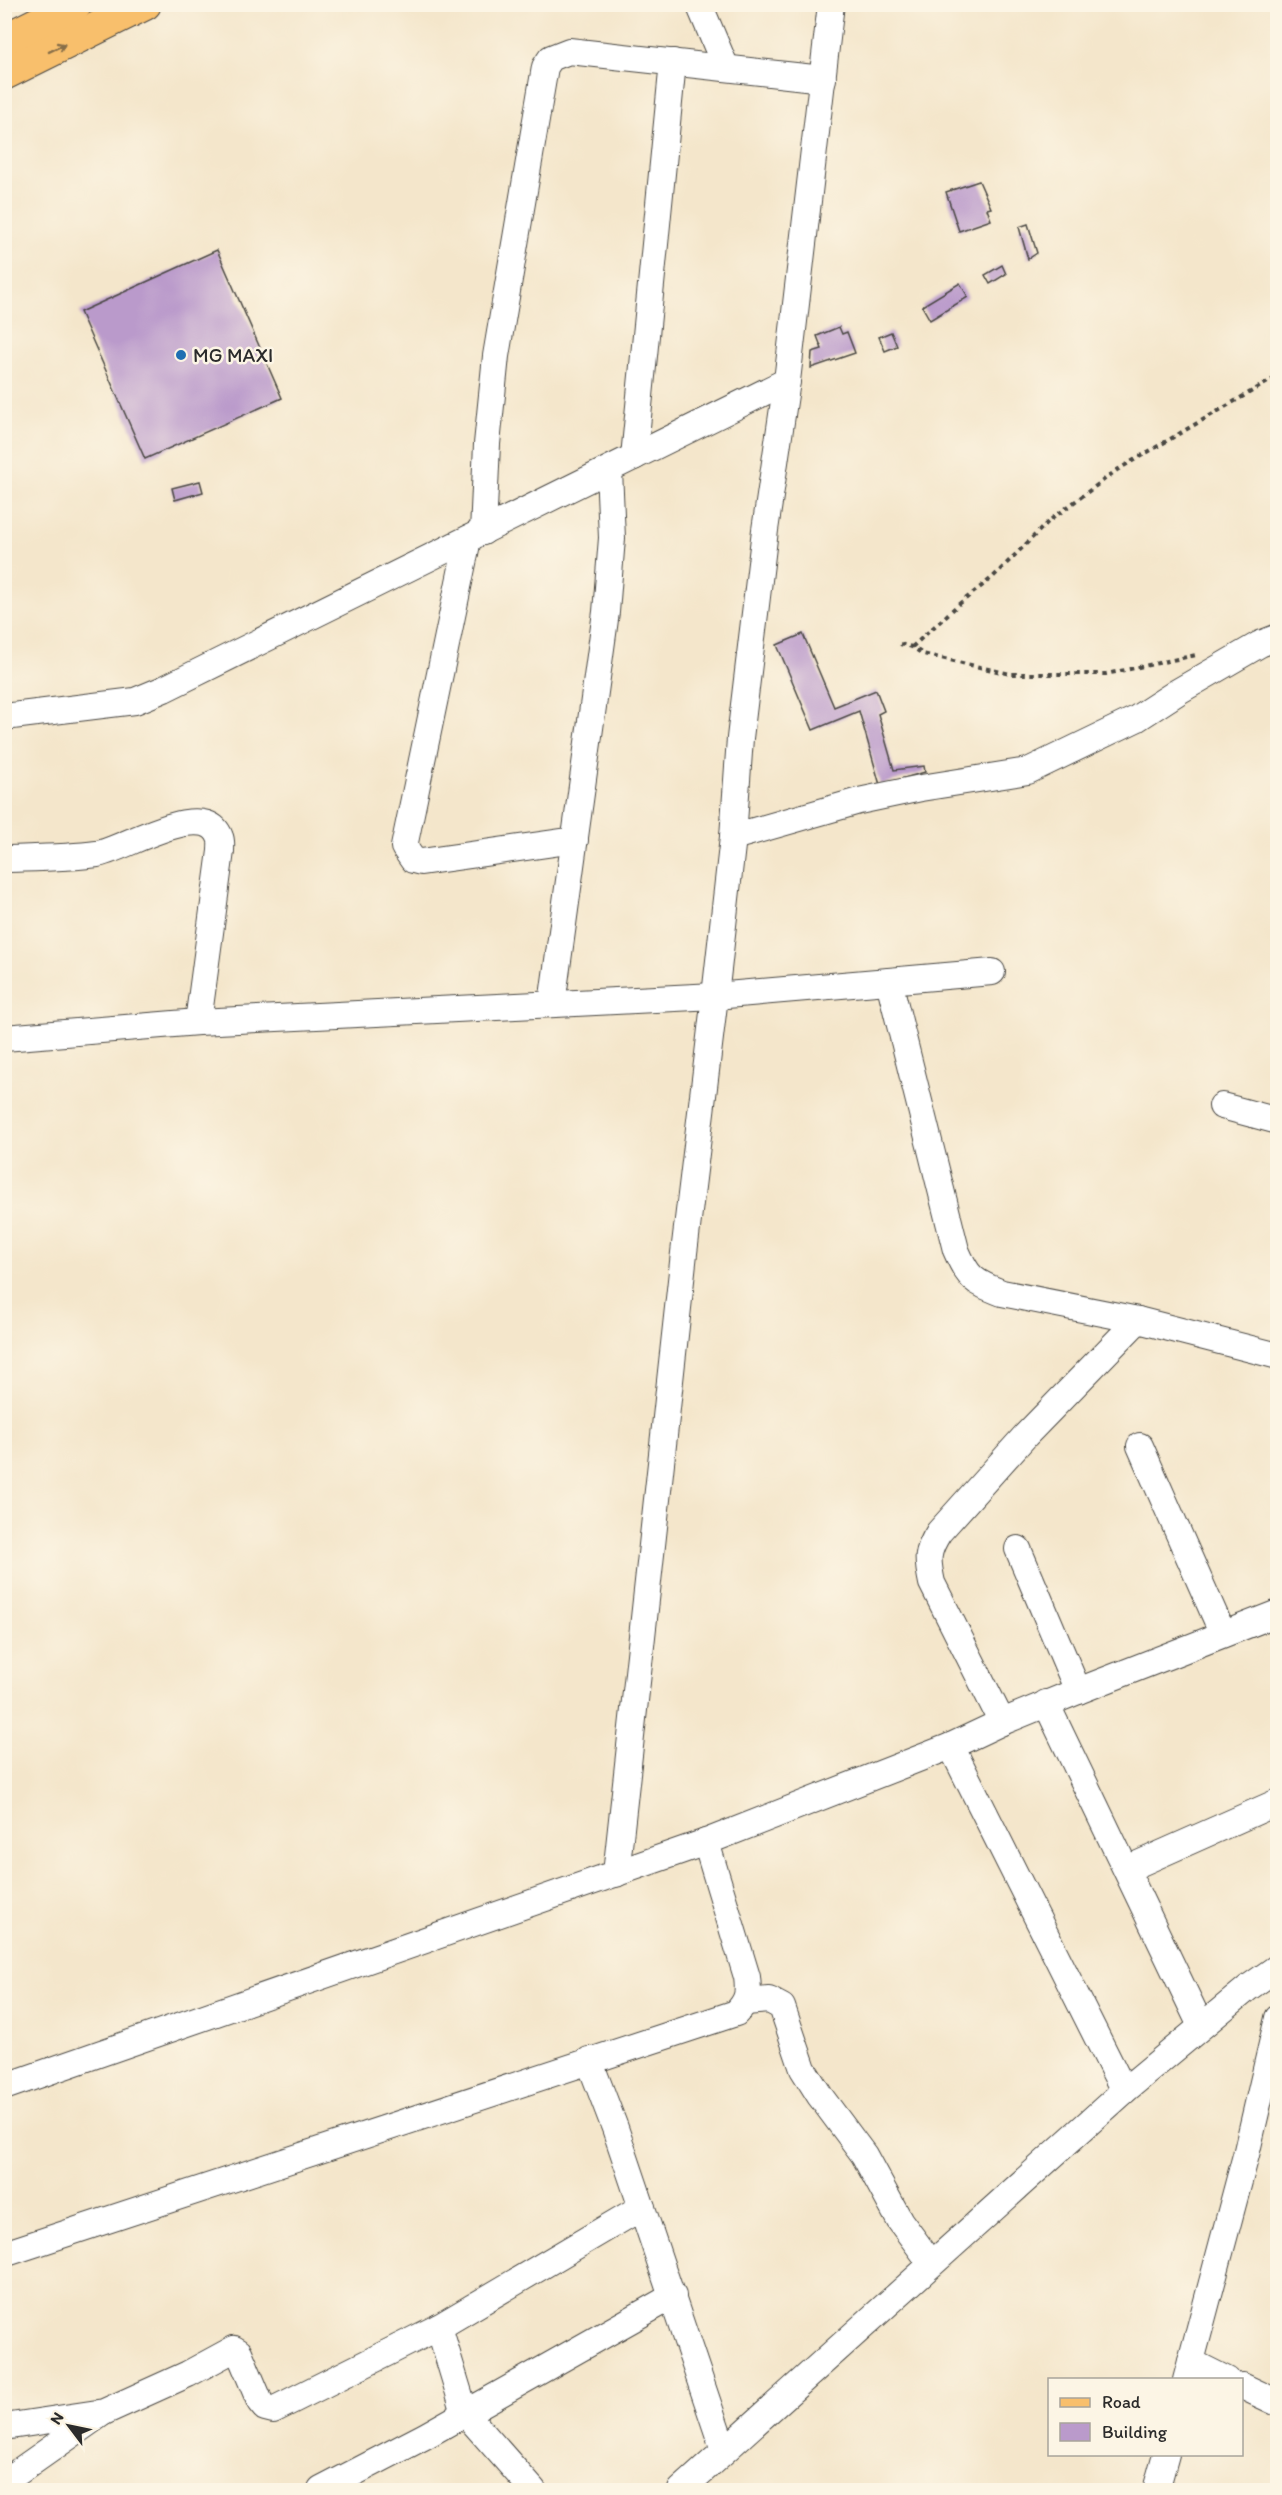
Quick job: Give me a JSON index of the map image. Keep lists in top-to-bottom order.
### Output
{
  "places": ["MG MAXI"],
  "legend": ["Road", "Building"],
  "north": "top left"
}
